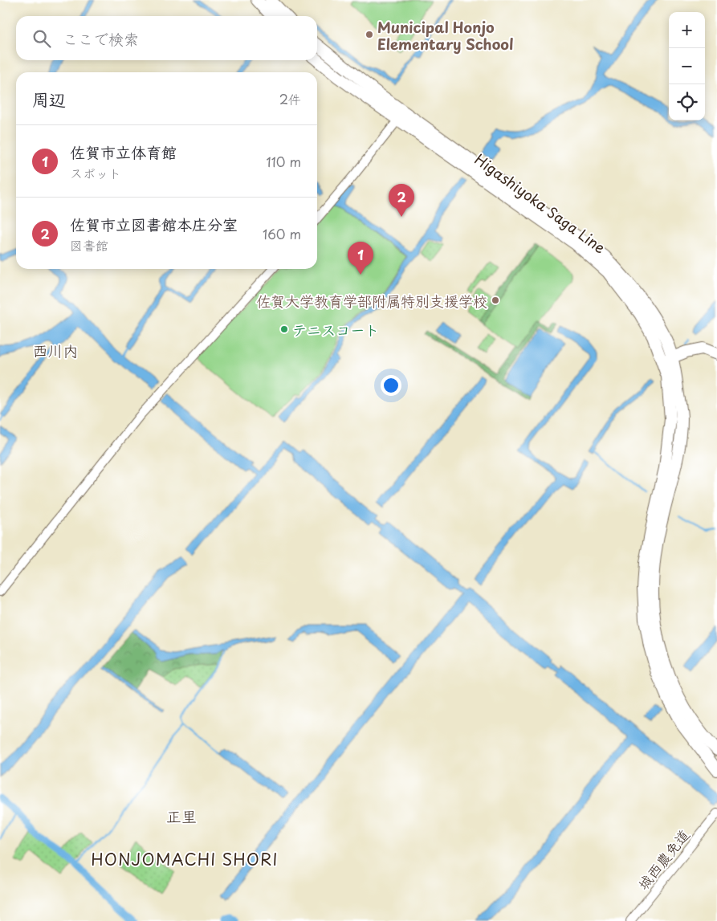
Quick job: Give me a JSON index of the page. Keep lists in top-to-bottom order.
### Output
{
  "streets": {
    "main road": ["Higashiyoka Saga Line"],
    "street": ["城西農免道"]
  },
  "districts": ["西川内", "正里", "HONJOMACHI SHORI"],
  "places": ["Municipal Honjo Elementary School", "佐賀大学教育学部附属特別支援学校", "テニスコート"],
  "page": {
    "map_buttons": ["+", "−"],
    "search": "ここで検索",
    "heading": ["周辺", "2件"],
    "list": [
      {
        "mark": "1",
        "name": "佐賀市立体育館",
        "note": "スポット",
        "value": "110 m"
      },
      {
        "mark": "2",
        "name": "佐賀市立図書館本庄分室",
        "note": "図書館",
        "value": "160 m"
      }
    ],
    "pins": ["2", "1"]
  }
}
